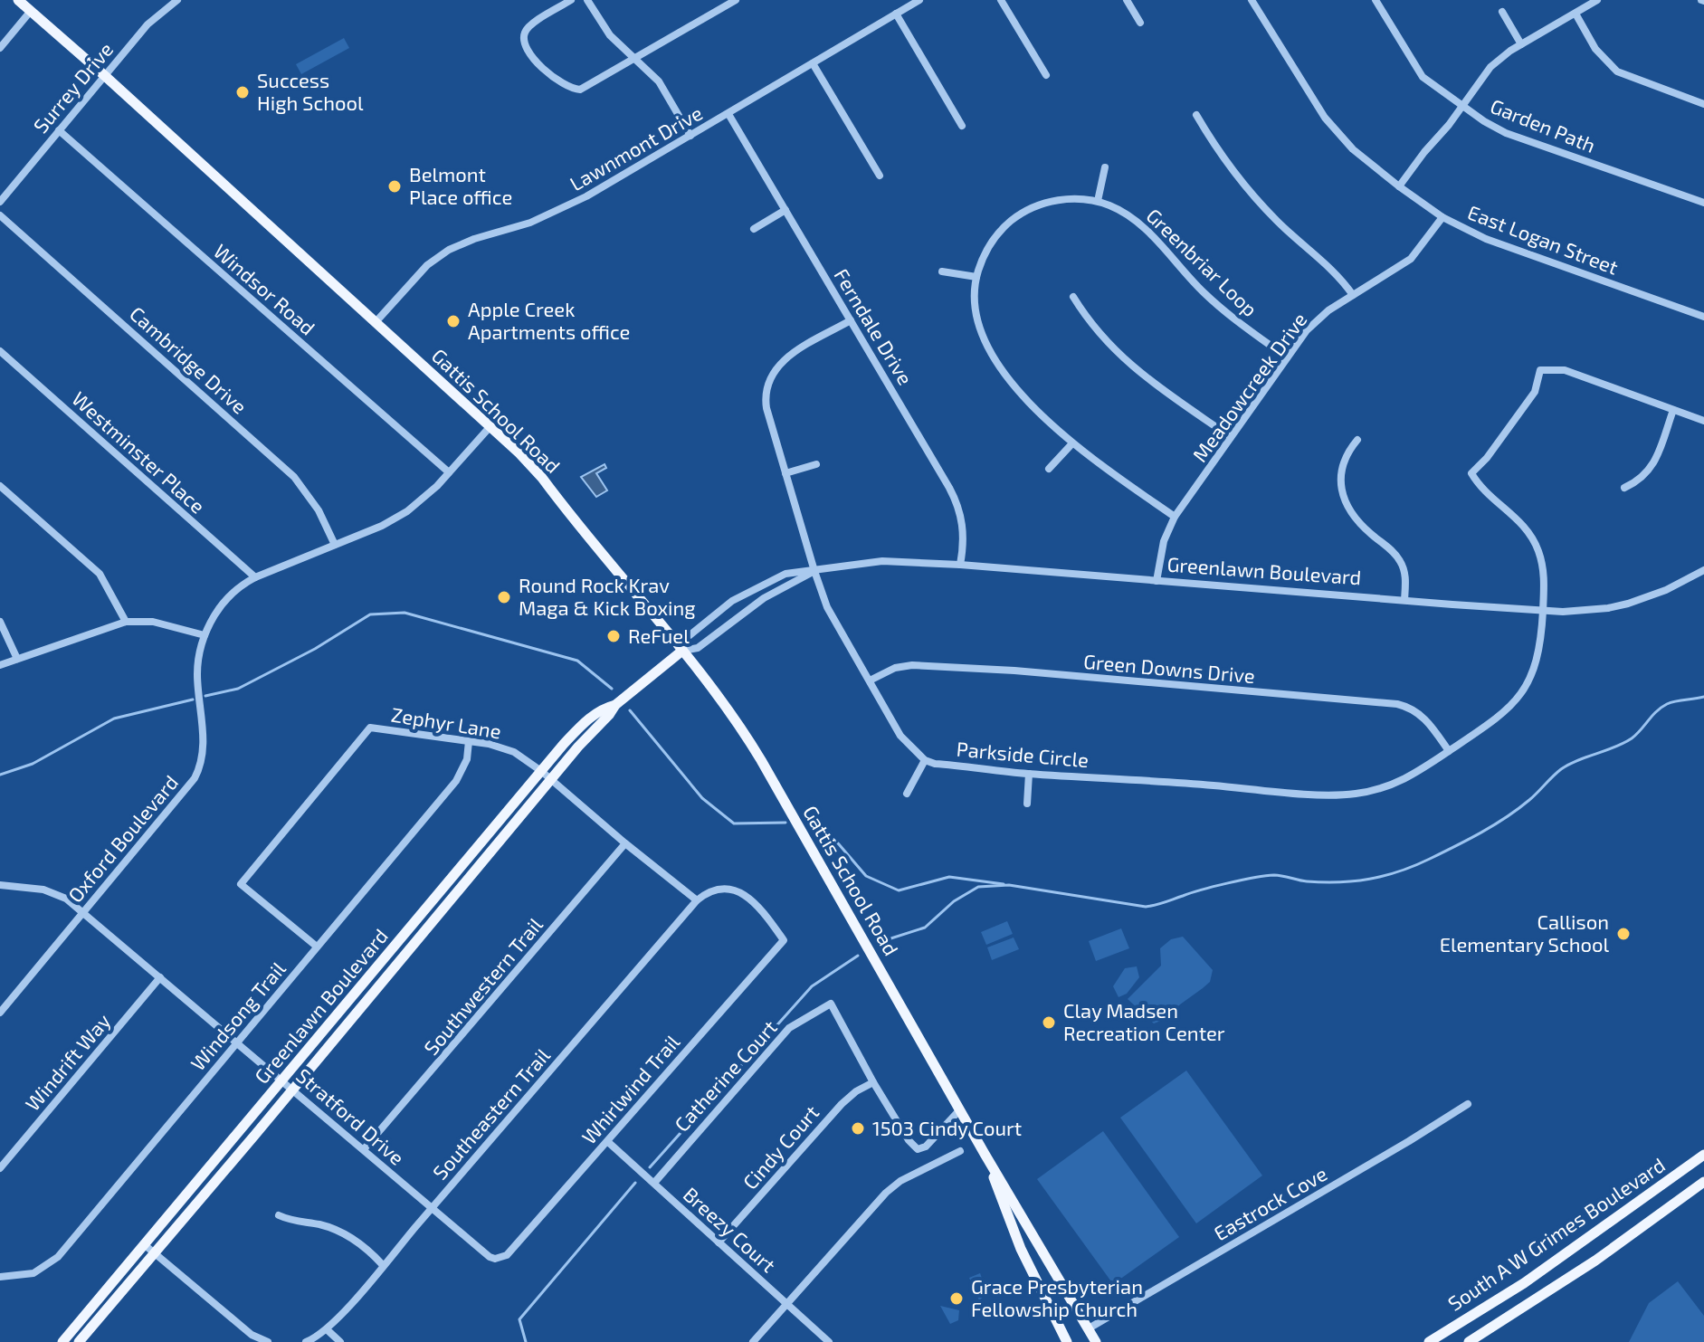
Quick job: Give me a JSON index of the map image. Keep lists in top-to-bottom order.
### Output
{
  "streets": {
    "main road": ["Gattis School Road", "Greenlawn Boulevard", "South A W Grimes Boulevard"],
    "street": [
      "Surrey Drive",
      "Garden Path",
      "Lawnmont Drive",
      "East Logan Street",
      "Greenbriar Loop",
      "Windsor Road",
      "Ferndale Drive",
      "Cambridge Drive",
      "Meadowcreek Drive",
      "Westminster Place",
      "Green Downs Drive",
      "Zephyr Lane",
      "Parkside Circle",
      "Oxford Boulevard",
      "Southwestern Trail",
      "Windsong Trail",
      "Windrift Way",
      "Catherine Court",
      "Whirlwind Trail",
      "Southeastern Trail",
      "Stratford Drive",
      "Cindy Court",
      "Eastrock Cove",
      "Breezy Court"
    ]
  },
  "crossings": [
    ["Surrey Drive", "Windsor Road"],
    ["Surrey Drive", "Gattis School Road"],
    ["Lawnmont Drive", "Ferndale Drive"],
    ["Lawnmont Drive", "Gattis School Road"],
    ["East Logan Street", "Meadowcreek Drive"],
    ["Greenbriar Loop", "Meadowcreek Drive"],
    ["Windsor Road", "Oxford Boulevard"],
    ["Ferndale Drive", "Greenlawn Boulevard"],
    ["Cambridge Drive", "Oxford Boulevard"],
    ["Meadowcreek Drive", "Greenlawn Boulevard"],
    ["Gattis School Road", "Greenlawn Boulevard"],
    ["Gattis School Road", "Oxford Boulevard"],
    ["Gattis School Road", "Eastrock Cove"],
    ["Westminster Place", "Oxford Boulevard"],
    ["Greenlawn Boulevard", "Zephyr Lane"],
    ["Greenlawn Boulevard", "Parkside Circle"],
    ["Greenlawn Boulevard", "Stratford Drive"],
    ["Green Downs Drive", "Parkside Circle"],
    ["Zephyr Lane", "Southwestern Trail"],
    ["Zephyr Lane", "Windsong Trail"],
    ["Zephyr Lane", "Whirlwind Trail"],
    ["Zephyr Lane", "Southeastern Trail"],
    ["Oxford Boulevard", "Stratford Drive"],
    ["Southwestern Trail", "Stratford Drive"],
    ["Windsong Trail", "Stratford Drive"],
    ["Windrift Way", "Stratford Drive"],
    ["Catherine Court", "Cindy Court"],
    ["Catherine Court", "Breezy Court"],
    ["Whirlwind Trail", "Southeastern Trail"],
    ["Whirlwind Trail", "Stratford Drive"],
    ["Whirlwind Trail", "Breezy Court"],
    ["Southeastern Trail", "Stratford Drive"],
    ["Cindy Court", "Breezy Court"]
  ],
  "places": [
    "Success High School",
    "Belmont Place office",
    "Apple Creek Apartments office",
    "Round Rock Krav Maga & Kick Boxing",
    "ReFuel",
    "Callison Elementary School",
    "Clay Madsen Recreation Center",
    "1503 Cindy Court",
    "Grace Presbyterian Fellowship Church"
  ]
}
